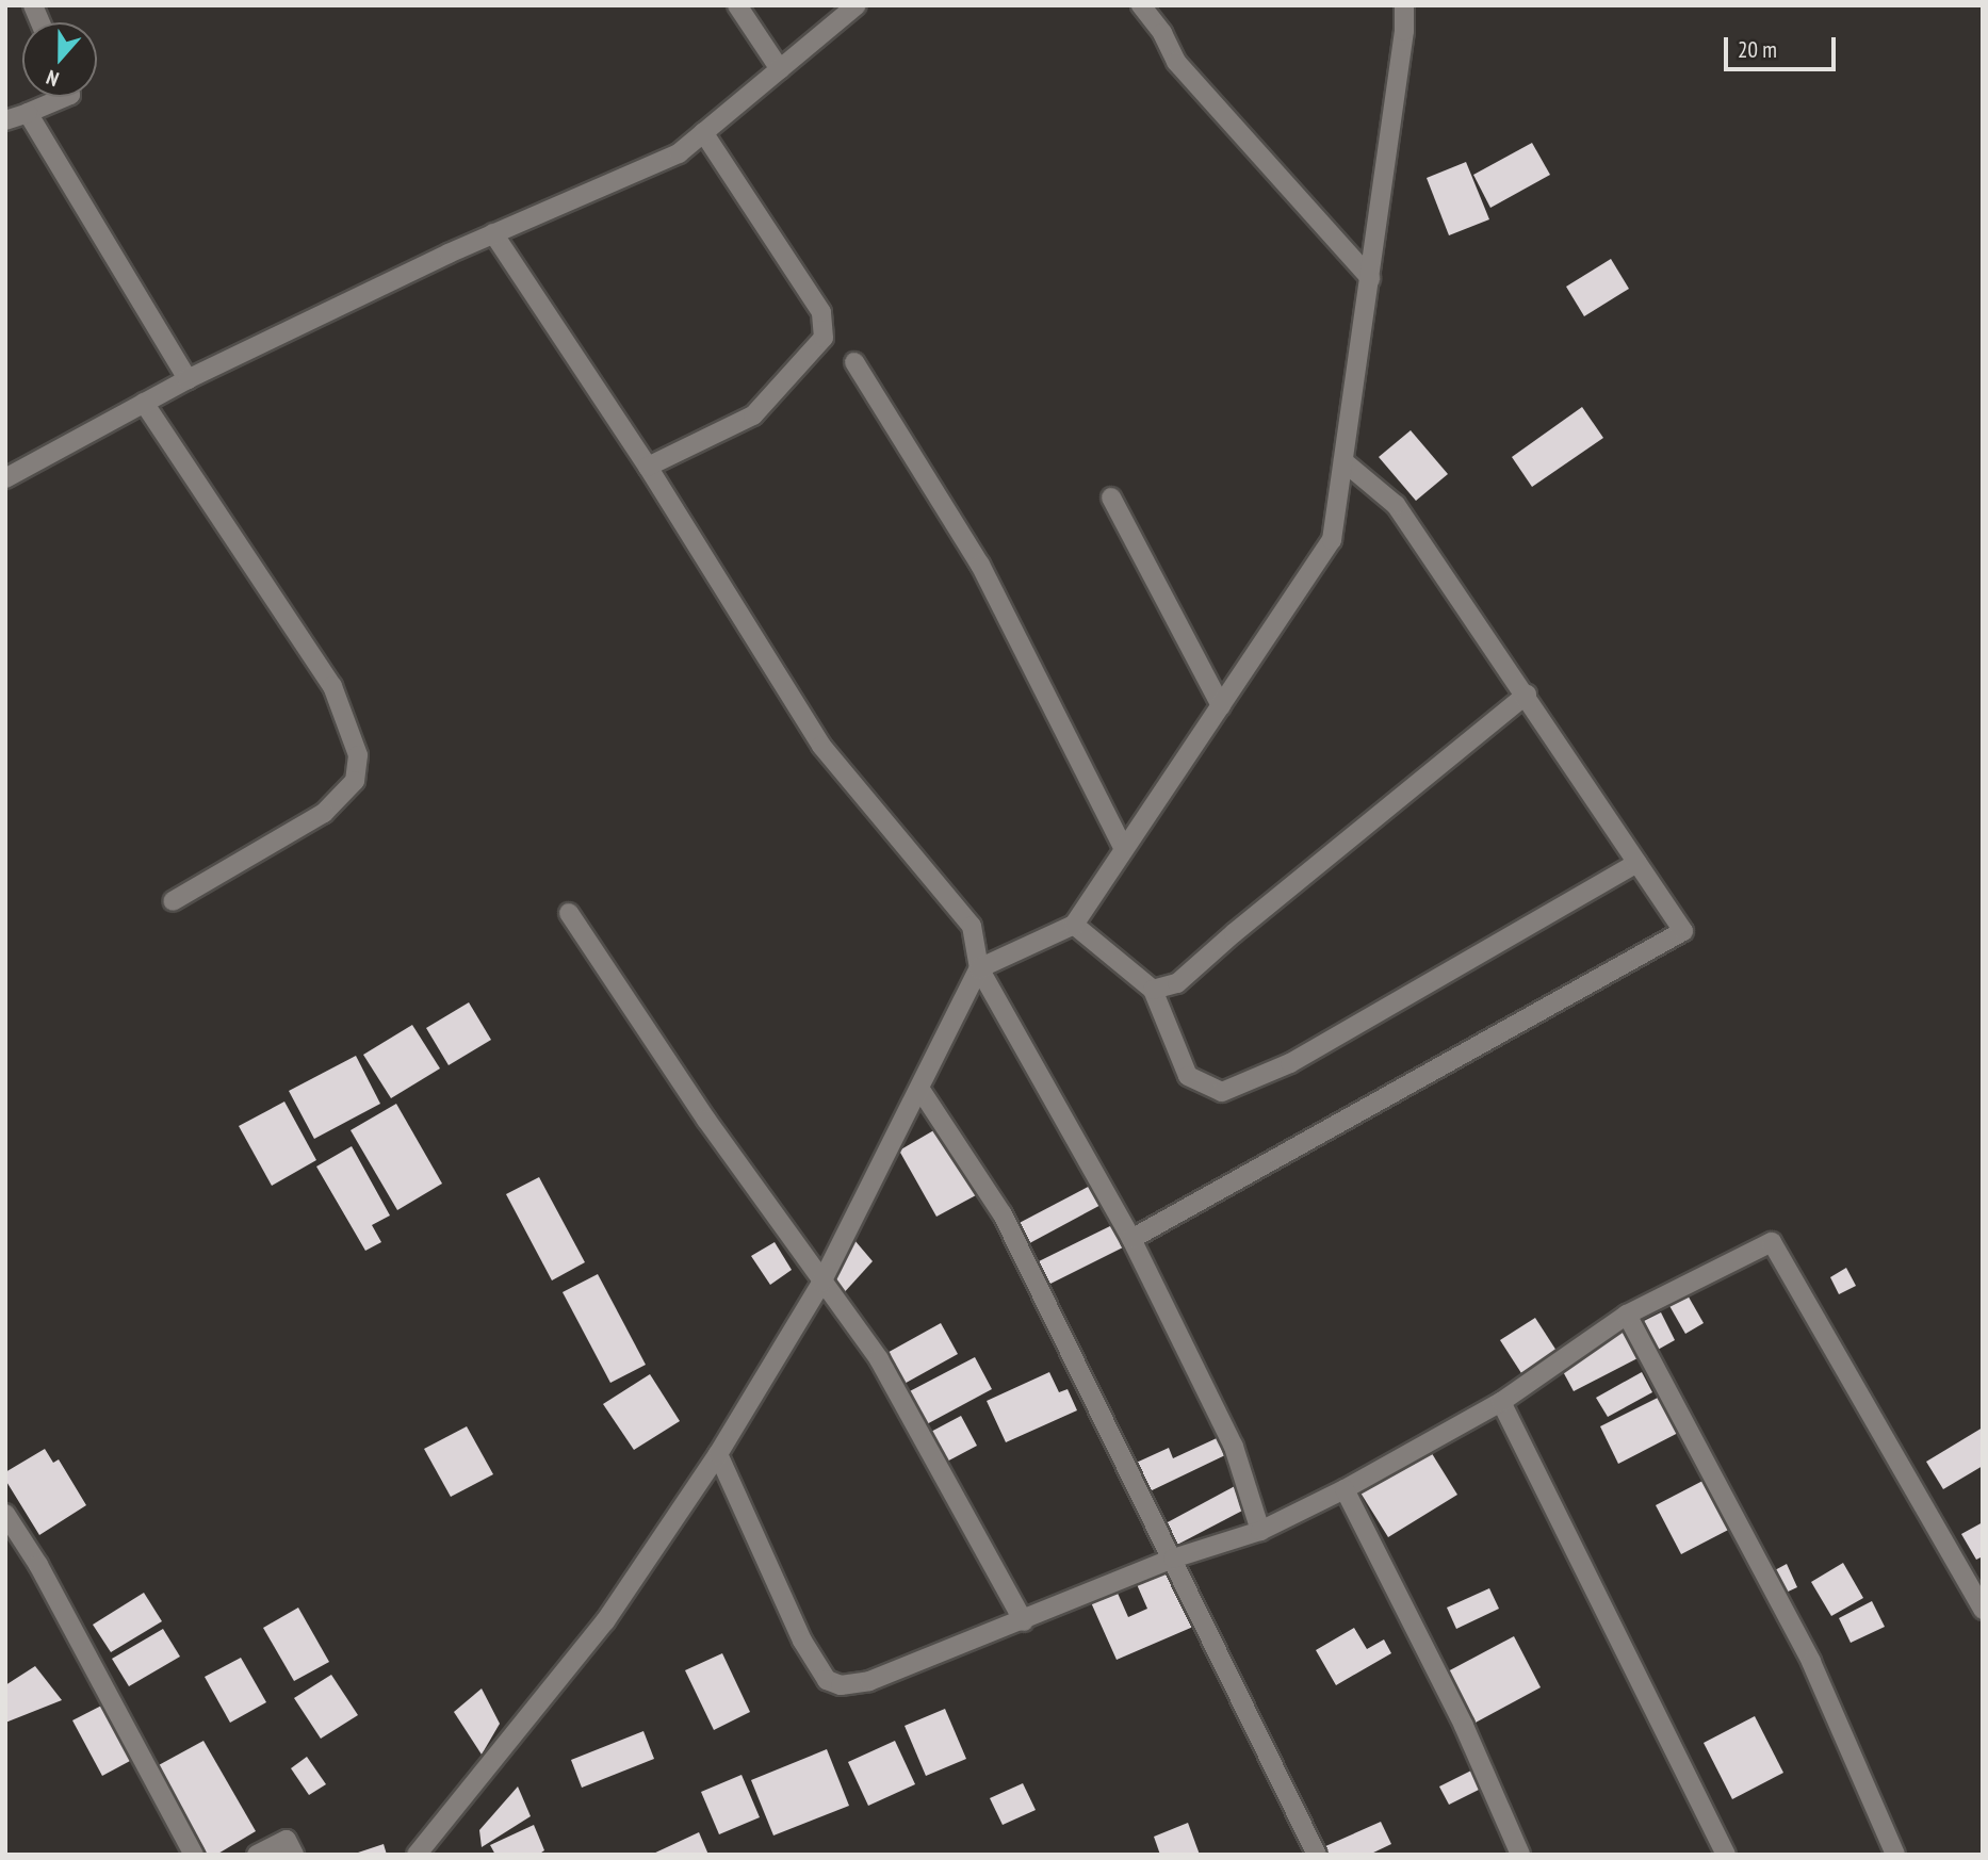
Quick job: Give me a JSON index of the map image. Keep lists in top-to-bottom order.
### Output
{
  "scale_bar": "20 m",
  "north": "bottom"
}
